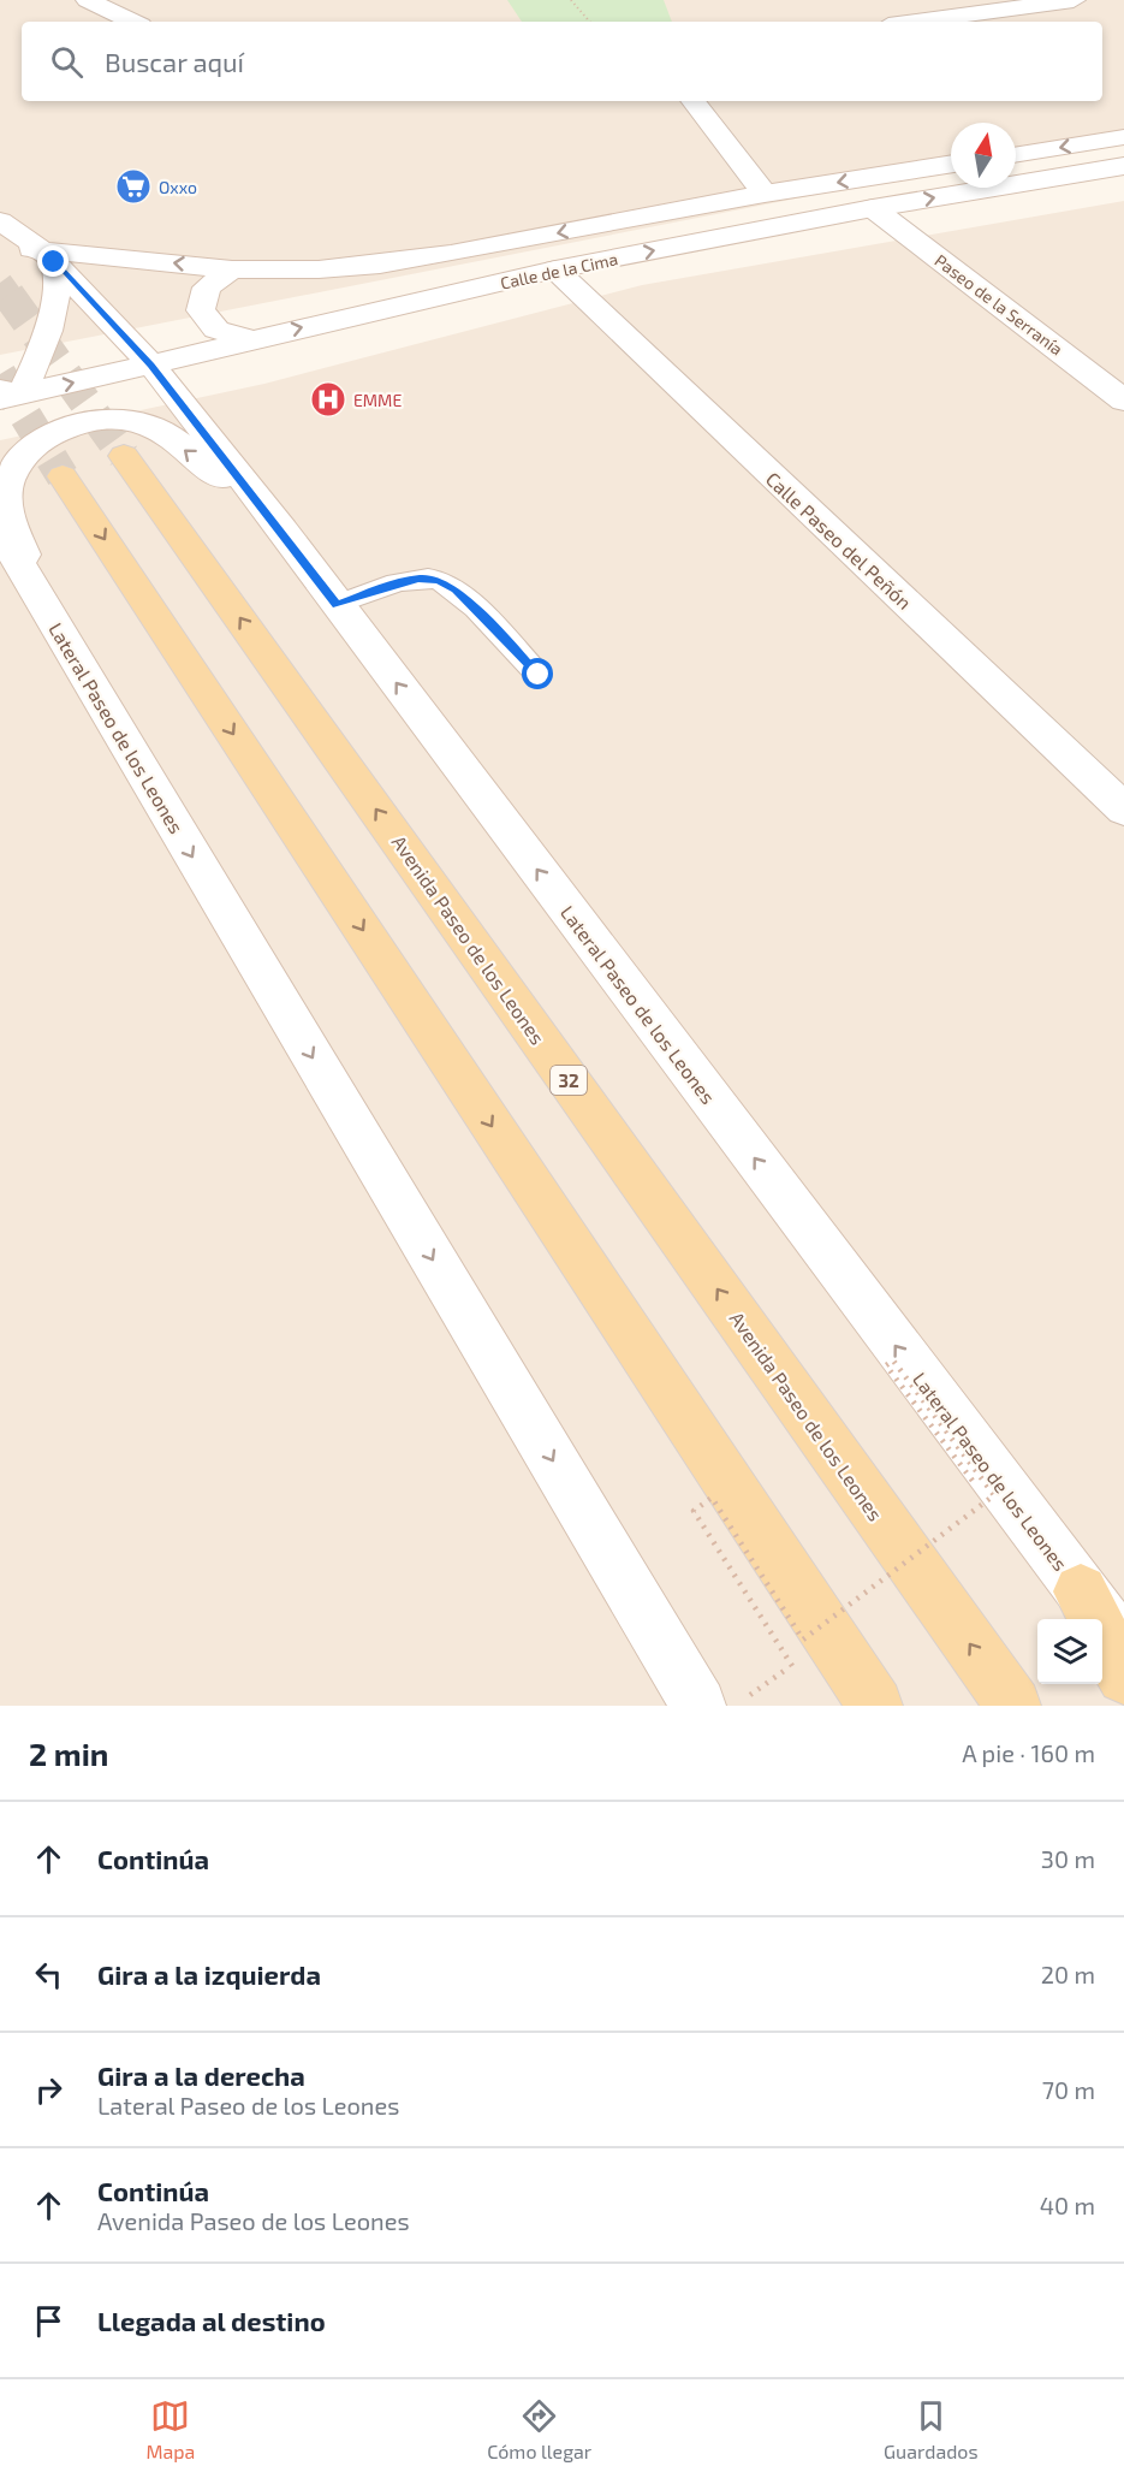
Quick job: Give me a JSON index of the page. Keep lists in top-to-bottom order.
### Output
{
  "streets": {
    "main road": ["Avenida Paseo de los Leones", "32"],
    "street": [
      "Calle de la Cima",
      "Paseo de la Serranía",
      "Calle Paseo del Peñón",
      "Lateral Paseo de los Leones"
    ]
  },
  "crossings": [
    ["Calle de la Cima", "Paseo de la Serranía"],
    ["Calle de la Cima", "Calle Paseo del Peñón"],
    ["Calle de la Cima", "Lateral Paseo de los Leones"]
  ],
  "places": {
    "supermarket": ["Oxxo"],
    "hospital": ["EMME"]
  },
  "north": "top",
  "page": {
    "search": "Buscar aquí",
    "heading": ["2 min", "A pie · 160 m"],
    "list": [
      ["Continúa", "30 m"],
      ["Gira a la izquierda", "20 m"],
      ["Gira a la derecha", "Lateral Paseo de los Leones", "70 m"],
      ["Continúa", "Avenida Paseo de los Leones", "40 m"],
      "Llegada al destino"
    ],
    "nav": ["Mapa", "Cómo llegar", "Guardados"]
  }
}
